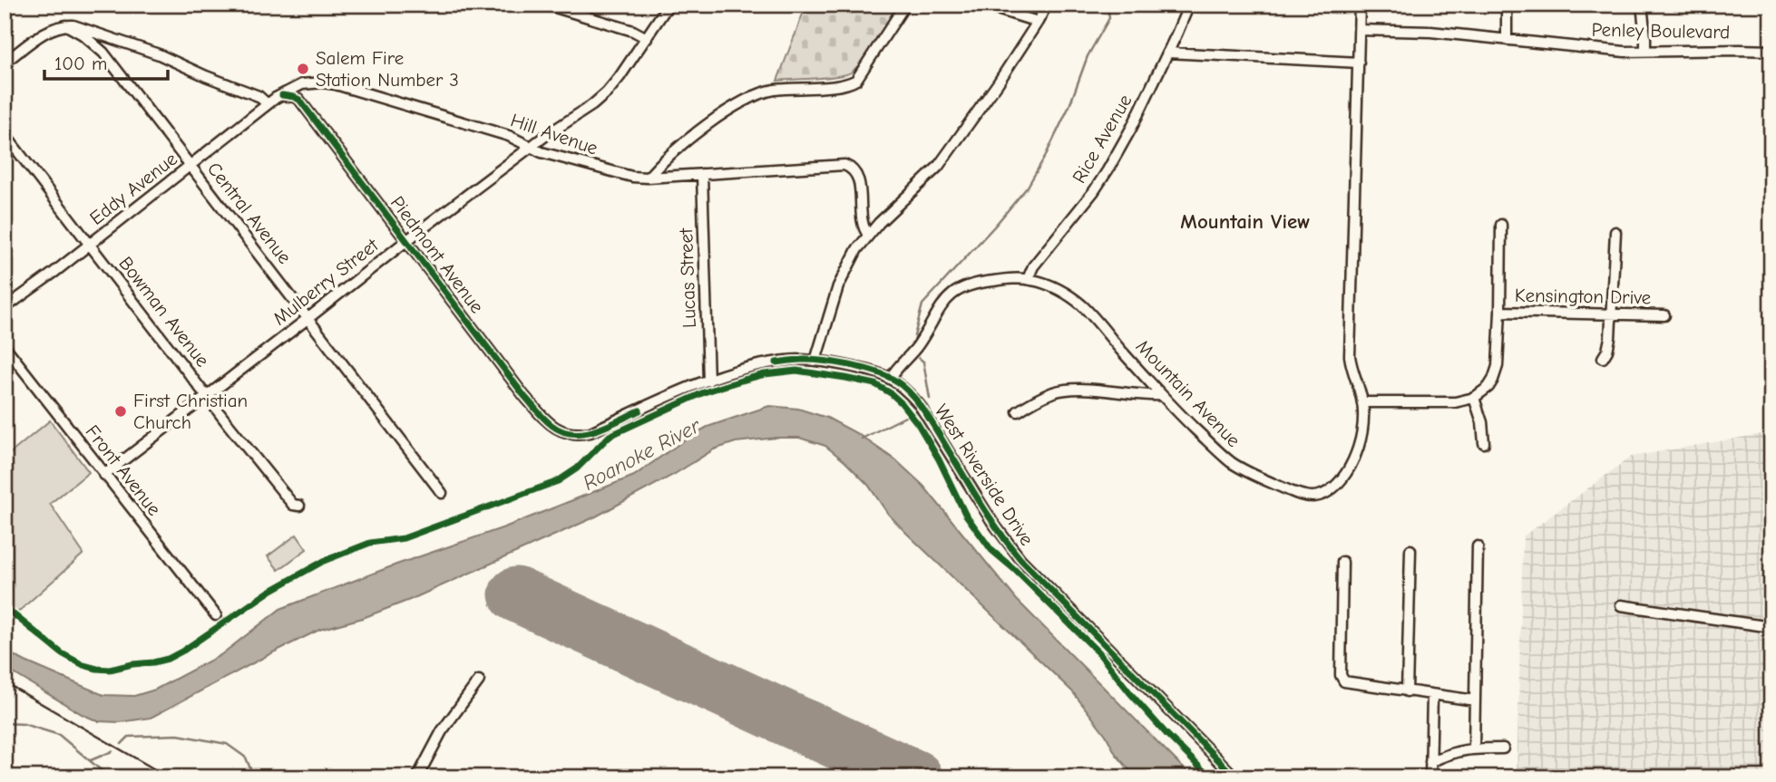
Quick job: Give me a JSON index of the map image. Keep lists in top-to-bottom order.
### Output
{
  "streets": {
    "street": [
      "Penley Boulevard",
      "Hill Avenue",
      "Rice Avenue",
      "Eddy Avenue",
      "Central Avenue",
      "Piedmont Avenue",
      "Lucas Street",
      "Mulberry Street",
      "Kensington Drive",
      "Bowman Avenue",
      "Mountain Avenue",
      "Front Avenue",
      "West Riverside Drive"
    ]
  },
  "crossings": [
    ["Penley Boulevard", "Mountain Avenue"],
    ["Hill Avenue", "Eddy Avenue"],
    ["Hill Avenue", "Piedmont Avenue"],
    ["Hill Avenue", "Lucas Street"],
    ["Hill Avenue", "Mulberry Street"],
    ["Rice Avenue", "Mountain Avenue"],
    ["Eddy Avenue", "Central Avenue"],
    ["Eddy Avenue", "Piedmont Avenue"],
    ["Eddy Avenue", "Bowman Avenue"],
    ["Central Avenue", "Mulberry Street"],
    ["Piedmont Avenue", "Mulberry Street"],
    ["Piedmont Avenue", "West Riverside Drive"],
    ["Lucas Street", "West Riverside Drive"],
    ["Mulberry Street", "Bowman Avenue"],
    ["Mulberry Street", "Front Avenue"],
    ["Mountain Avenue", "West Riverside Drive"]
  ],
  "districts": ["Mountain View"],
  "water": ["Roanoke River"],
  "places": ["Salem Fire Station Number 3", "First Christian Church"],
  "scale_bar": "100 m"
}
